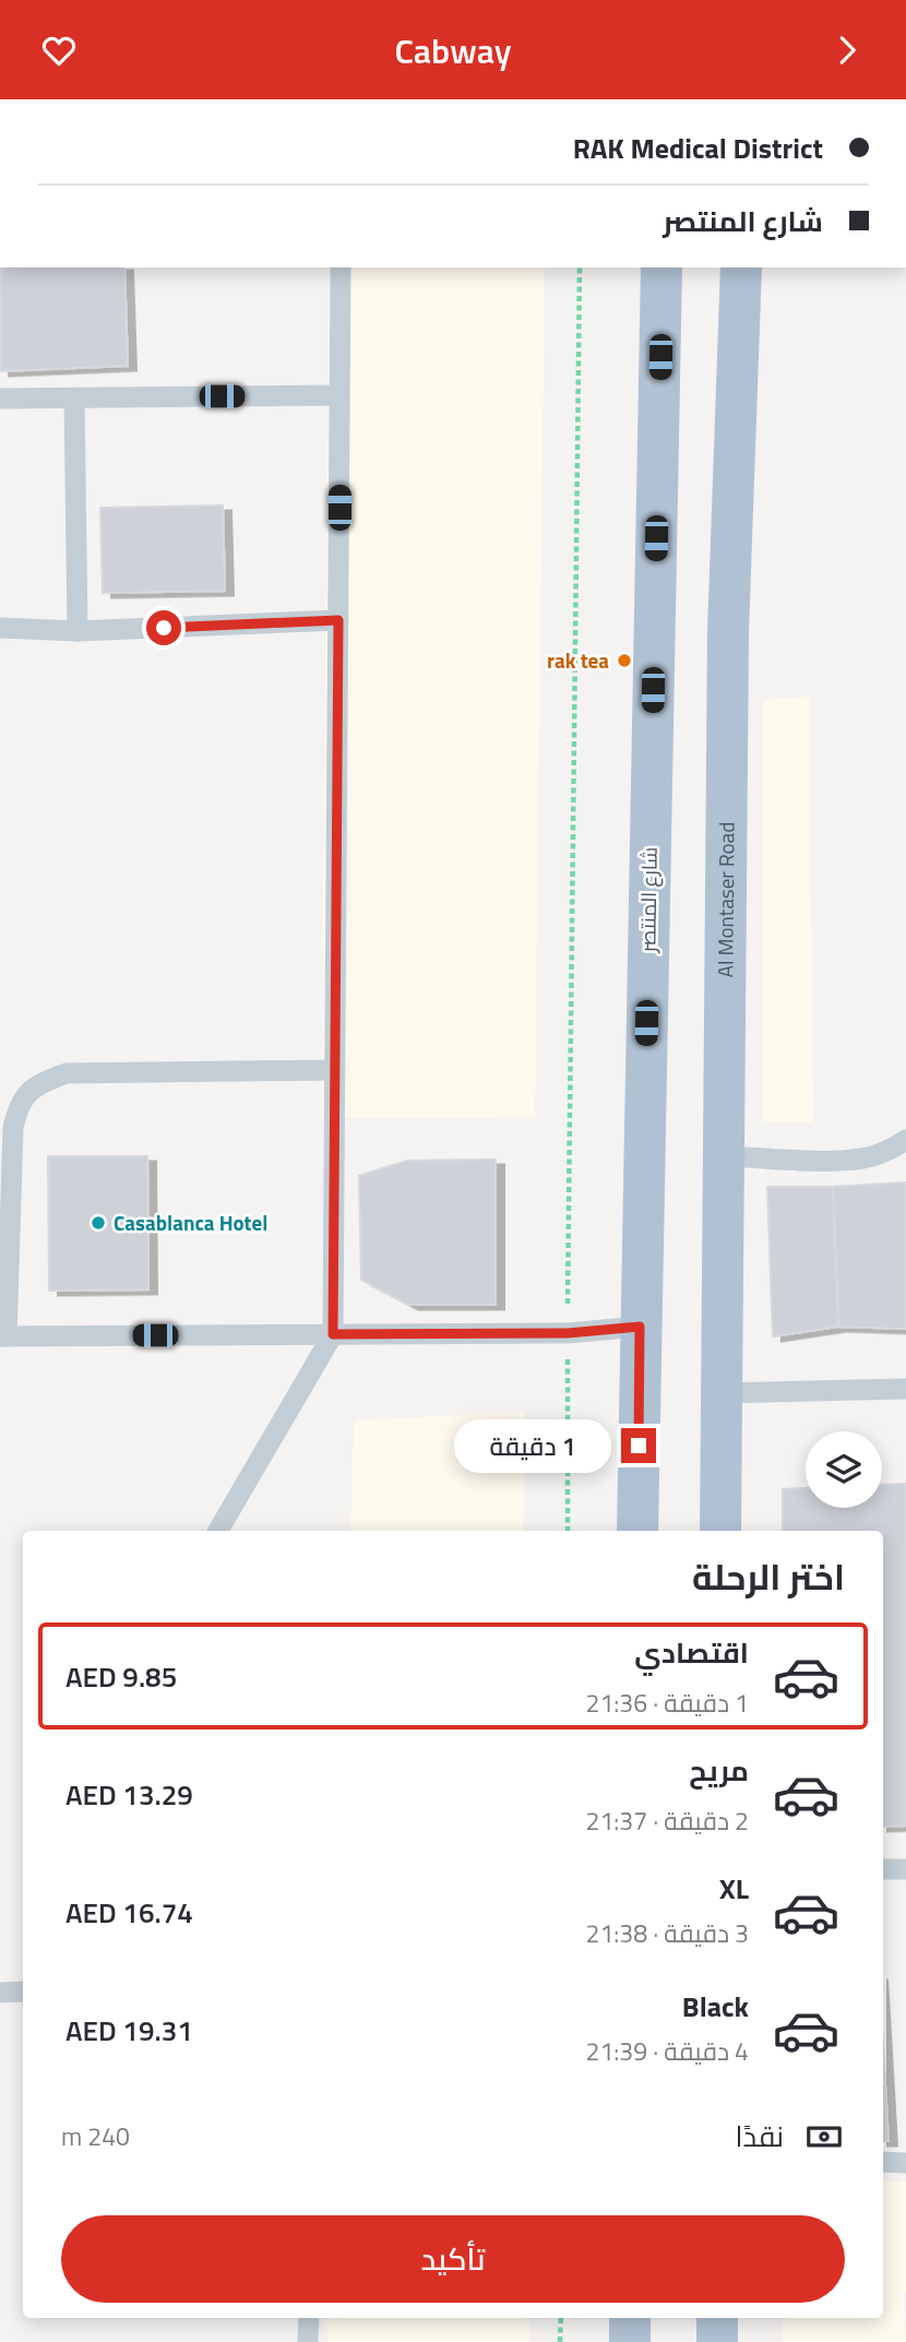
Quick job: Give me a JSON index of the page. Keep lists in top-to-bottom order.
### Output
{
  "streets": {
    "main road": ["شارع المنتصر", "Al Montaser Road"]
  },
  "places": ["rak tea", "Casablanca Hotel"],
  "page": {
    "header": "Cabway",
    "banner": ["RAK Medical District", "شارع المنتصر"],
    "bubble": "1 دقيقة",
    "heading": "اختر الرحلة",
    "list": [
      {
        "name": "اقتصادي",
        "note": "1 دقيقة · 21:36",
        "value": "AED 9.85"
      },
      {
        "name": "مريح",
        "note": "2 دقيقة · 21:37",
        "value": "AED 13.29"
      },
      {
        "name": "XL",
        "note": "3 دقيقة · 21:38",
        "value": "AED 16.74"
      },
      {
        "name": "Black",
        "note": "4 دقيقة · 21:39",
        "value": "AED 19.31"
      }
    ],
    "pay": ["نقدًا", "240 m"],
    "buttons": "تأكيد"
  }
}
